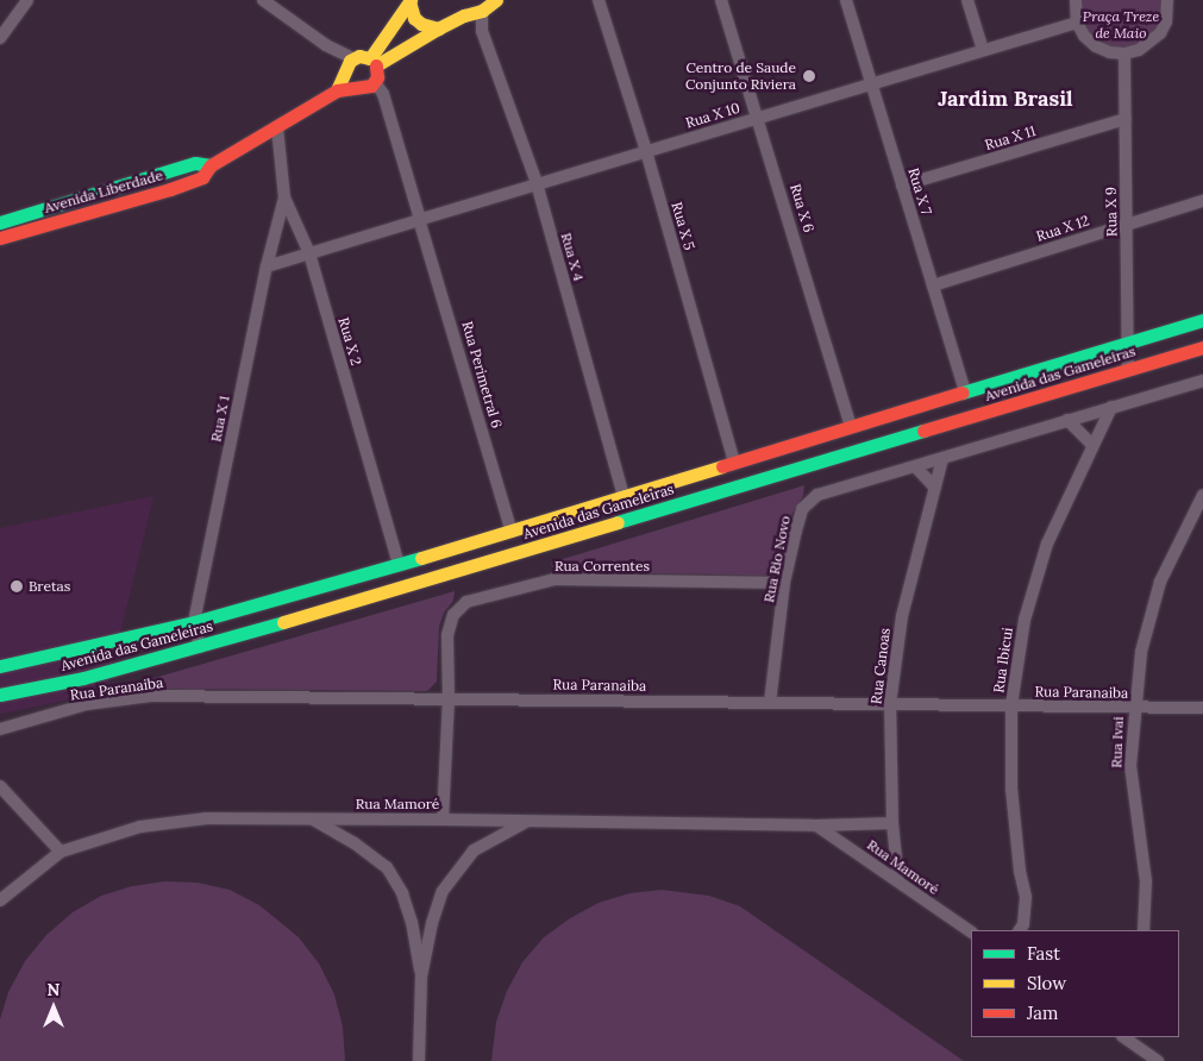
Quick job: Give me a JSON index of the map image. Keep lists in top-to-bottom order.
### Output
{
  "streets": {
    "main road": ["Avenida Liberdade", "Avenida das Gameleiras"],
    "street": [
      "Rua X 10",
      "Rua X 11",
      "Rua X 7",
      "Rua X 6",
      "Rua X 9",
      "Rua X 5",
      "Rua X 12",
      "Rua X 4",
      "Rua X 2",
      "Rua Perimetral 6",
      "Rua X 1",
      "Rua Rio Novo",
      "Rua Correntes",
      "Rua Ibicui",
      "Rua Canoas",
      "Rua Paranaiba",
      "Rua Ivai",
      "Rua Mamoré"
    ]
  },
  "crossings": [
    ["Rua X 10", "Rua X 7"],
    ["Rua X 10", "Rua X 6"],
    ["Rua X 10", "Rua X 5"],
    ["Rua X 10", "Rua X 4"],
    ["Rua X 10", "Rua X 2"],
    ["Rua X 10", "Rua Perimetral 6"],
    ["Rua X 10", "Rua X 1"],
    ["Rua X 11", "Rua X 7"],
    ["Rua X 11", "Rua X 9"],
    ["Avenida Liberdade", "Rua X 2"],
    ["Avenida Liberdade", "Rua Perimetral 6"],
    ["Rua X 7", "Rua X 12"],
    ["Rua X 7", "Avenida das Gameleiras"],
    ["Rua X 6", "Avenida das Gameleiras"],
    ["Rua X 9", "Rua X 12"],
    ["Rua X 9", "Avenida das Gameleiras"],
    ["Rua X 5", "Avenida das Gameleiras"],
    ["Rua X 4", "Avenida das Gameleiras"],
    ["Rua X 2", "Avenida das Gameleiras"],
    ["Rua X 2", "Rua X 1"],
    ["Avenida das Gameleiras", "Rua Perimetral 6"],
    ["Avenida das Gameleiras", "Rua X 1"],
    ["Rua Rio Novo", "Rua Correntes"],
    ["Rua Rio Novo", "Rua Ibicui"],
    ["Rua Rio Novo", "Rua Canoas"],
    ["Rua Rio Novo", "Rua Paranaiba"],
    ["Rua Correntes", "Rua Paranaiba"],
    ["Rua Correntes", "Rua Mamoré"],
    ["Rua Ibicui", "Rua Paranaiba"],
    ["Rua Canoas", "Rua Paranaiba"],
    ["Rua Canoas", "Rua Mamoré"],
    ["Rua Paranaiba", "Rua Ivai"]
  ],
  "districts": ["Jardim Brasil"],
  "parks": ["Praça Treze de Maio"],
  "places": ["Centro de Saude Conjunto Riviera", "Bretas"],
  "legend": ["Fast", "Slow", "Jam"],
  "north": "top"
}
